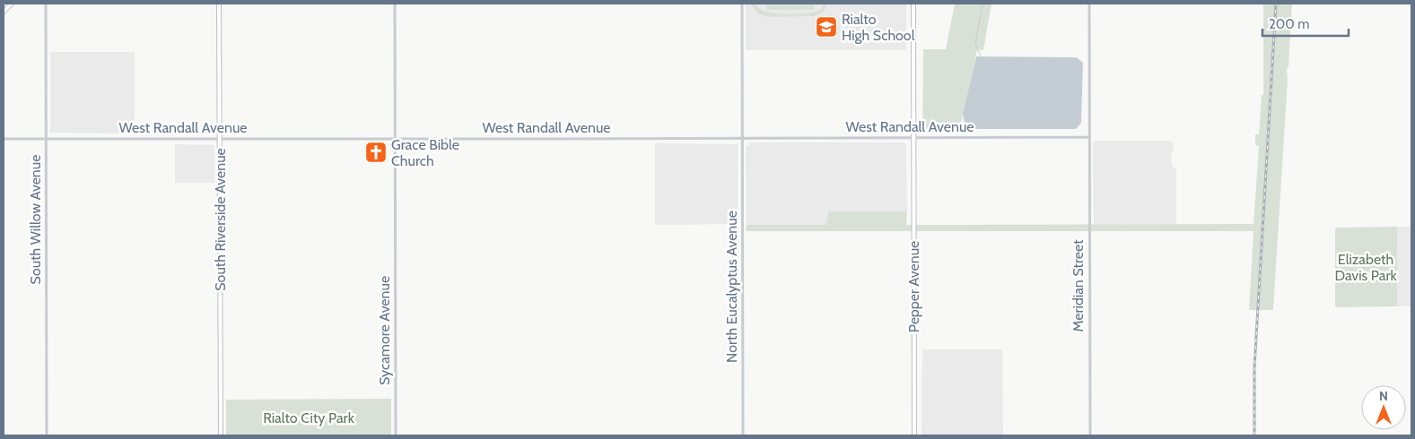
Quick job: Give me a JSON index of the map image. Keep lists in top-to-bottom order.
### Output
{
  "streets": {
    "main road": ["South Riverside Avenue", "Pepper Avenue"],
    "street": [
      "West Randall Avenue",
      "South Willow Avenue",
      "Meridian Street",
      "North Eucalyptus Avenue",
      "Sycamore Avenue"
    ]
  },
  "crossings": [
    ["West Randall Avenue", "South Willow Avenue"],
    ["West Randall Avenue", "South Riverside Avenue"],
    ["West Randall Avenue", "Meridian Street"],
    ["West Randall Avenue", "North Eucalyptus Avenue"],
    ["West Randall Avenue", "Pepper Avenue"],
    ["West Randall Avenue", "Sycamore Avenue"]
  ],
  "parks": ["Elizabeth Davis Park", "Rialto City Park"],
  "places": {
    "school or university": ["Rialto High School"],
    "church": ["Grace Bible Church"]
  },
  "scale_bar": "200 m",
  "north": "top"
}
